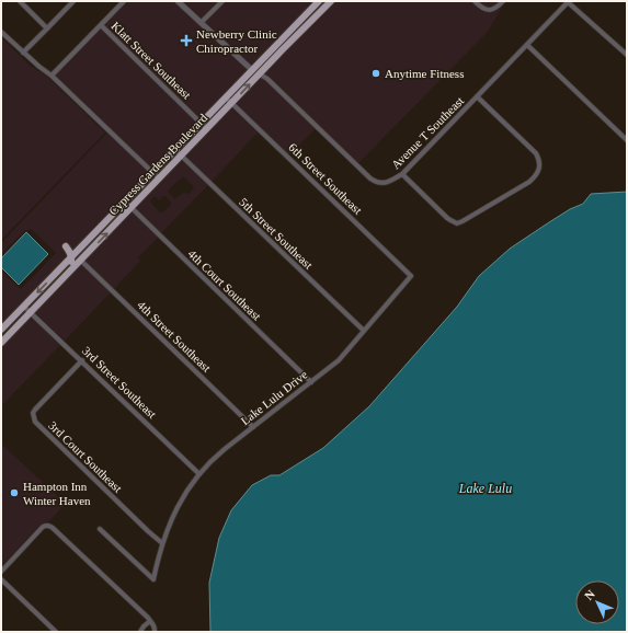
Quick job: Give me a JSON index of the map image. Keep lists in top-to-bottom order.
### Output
{
  "streets": {
    "main road": ["Cypress Gardens Boulevard"],
    "street": [
      "Klatt Street Southeast",
      "Avenue T Southeast",
      "6th Street Southeast",
      "5th Street Southeast",
      "4th Court Southeast",
      "4th Street Southeast",
      "3rd Street Southeast",
      "Lake Lulu Drive",
      "3rd Court Southeast"
    ]
  },
  "crossings": [
    ["Klatt Street Southeast", "Cypress Gardens Boulevard"],
    ["Avenue T Southeast", "Cypress Gardens Boulevard"],
    ["Cypress Gardens Boulevard", "6th Street Southeast"],
    ["Cypress Gardens Boulevard", "5th Street Southeast"],
    ["Cypress Gardens Boulevard", "4th Court Southeast"],
    ["Cypress Gardens Boulevard", "4th Street Southeast"],
    ["Cypress Gardens Boulevard", "3rd Street Southeast"],
    ["6th Street Southeast", "Lake Lulu Drive"],
    ["5th Street Southeast", "Lake Lulu Drive"],
    ["4th Court Southeast", "Lake Lulu Drive"],
    ["4th Street Southeast", "Lake Lulu Drive"],
    ["3rd Street Southeast", "Lake Lulu Drive"],
    ["3rd Street Southeast", "3rd Court Southeast"],
    ["Lake Lulu Drive", "3rd Court Southeast"]
  ],
  "water": ["Lake Lulu"],
  "places": {
    "health": ["Newberry Clinic Chiropractor"],
    "other": ["Anytime Fitness", "Hampton Inn Winter Haven"]
  },
  "north": "top left"
}
